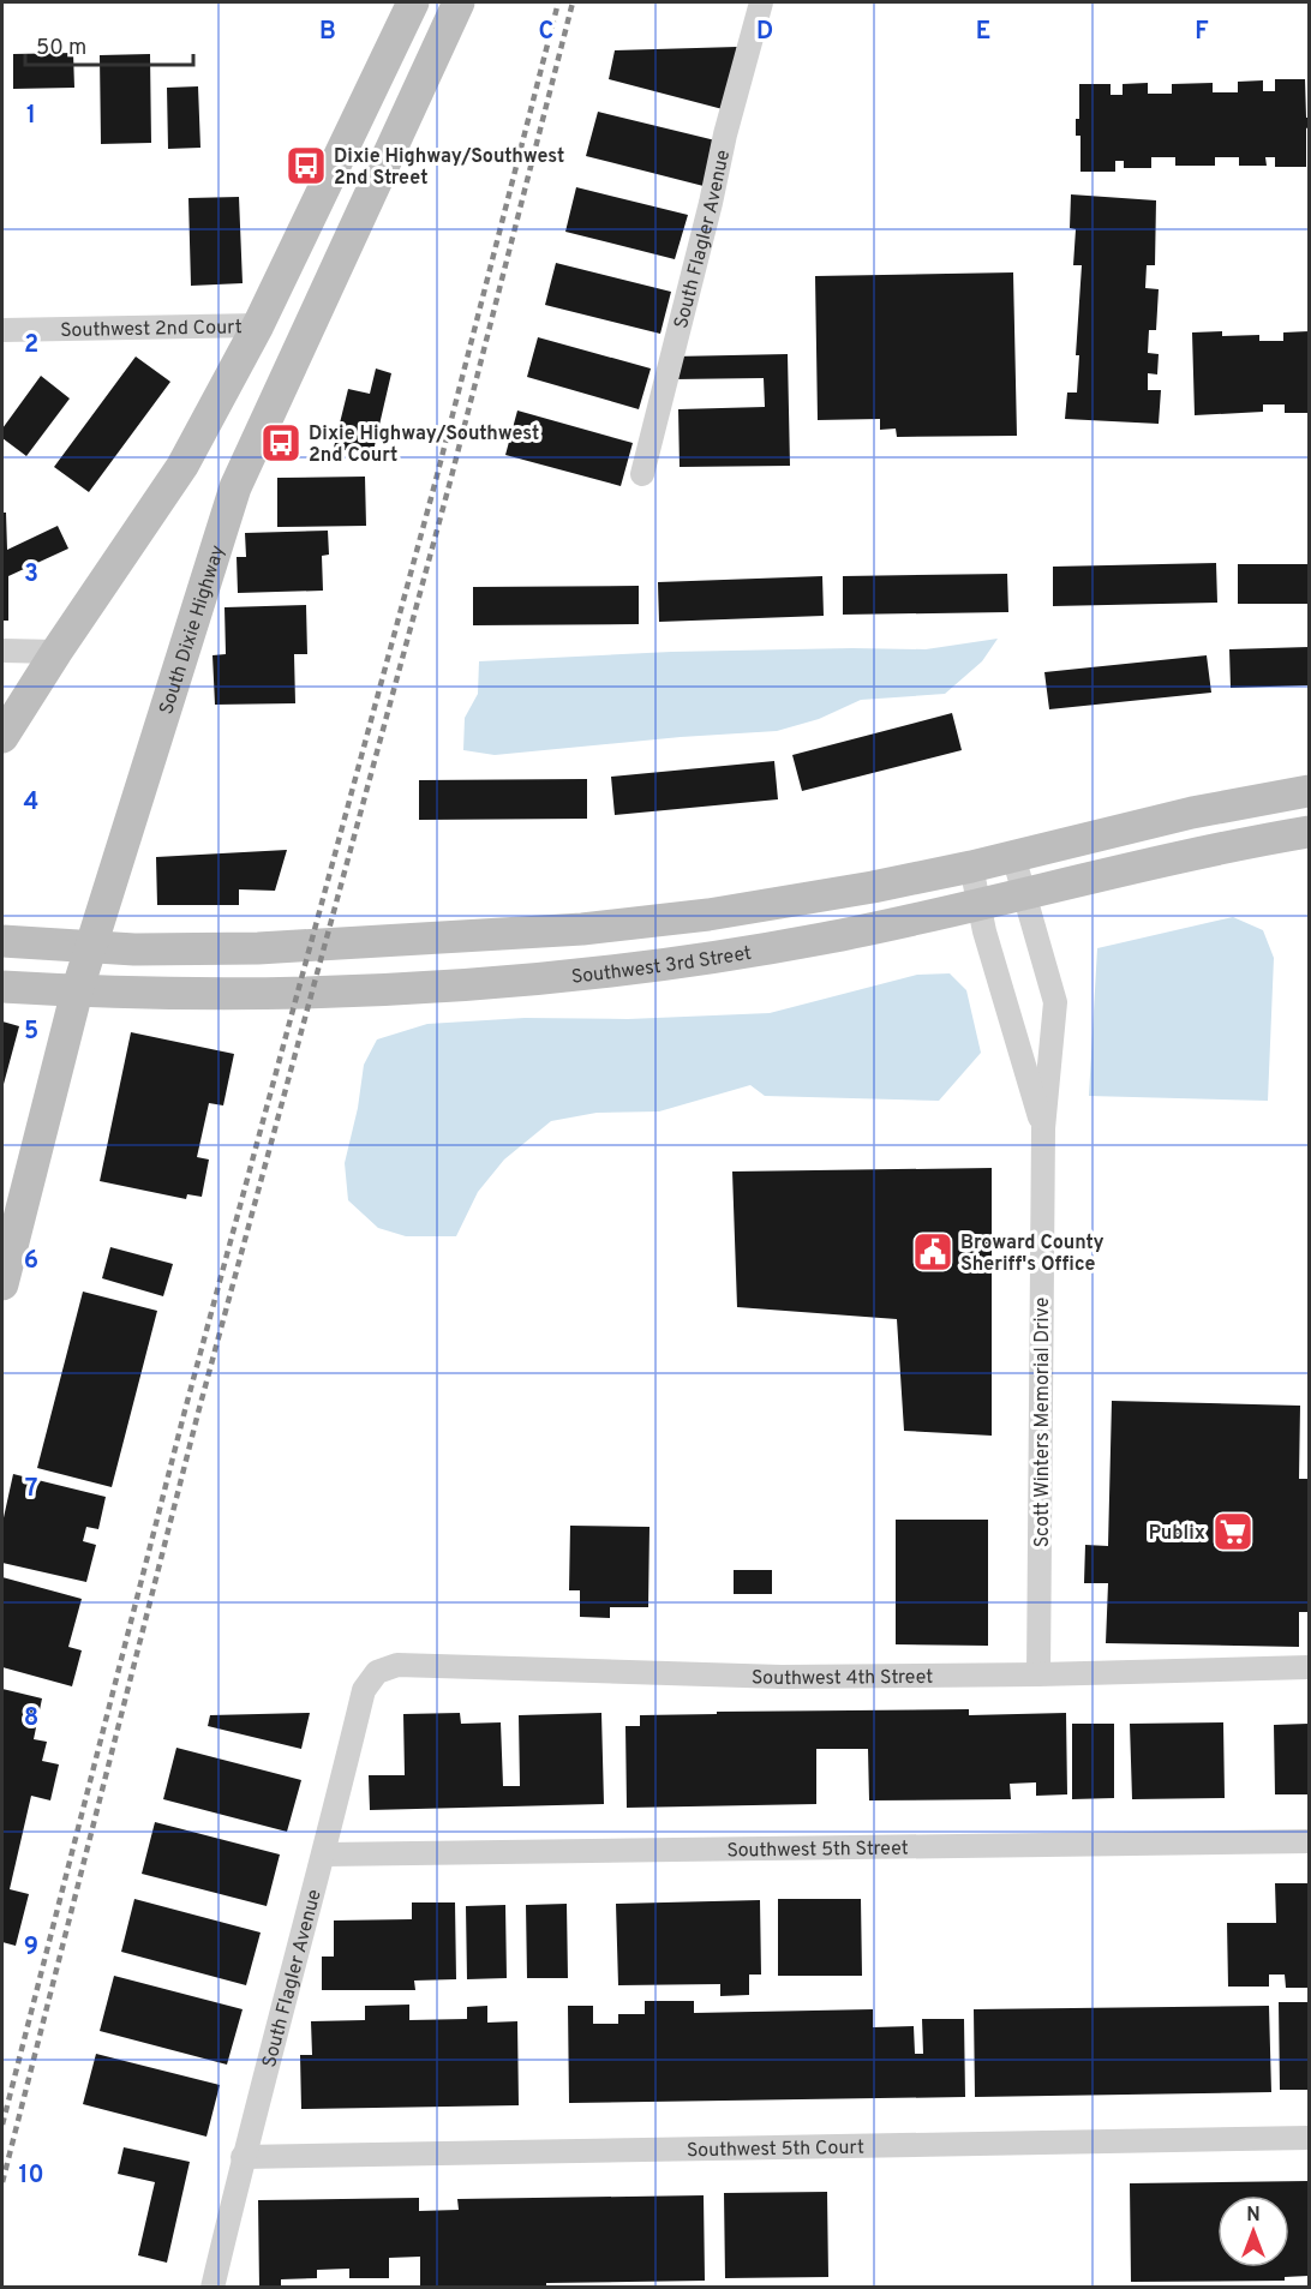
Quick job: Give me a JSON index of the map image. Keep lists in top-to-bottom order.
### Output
{
  "streets": {
    "street": [
      "South Flagler Avenue",
      "Southwest 2nd Court",
      "South Dixie Highway",
      "Southwest 3rd Street",
      "Scott Winters Memorial Drive",
      "Southwest 4th Street",
      "Southwest 5th Street",
      "Southwest 5th Court"
    ]
  },
  "crossings": [
    ["South Flagler Avenue", "Southwest 4th Street"],
    ["South Flagler Avenue", "Southwest 5th Street"],
    ["South Flagler Avenue", "Southwest 5th Court"],
    ["South Dixie Highway", "Southwest 3rd Street"],
    ["Southwest 3rd Street", "Scott Winters Memorial Drive"],
    ["Scott Winters Memorial Drive", "Southwest 4th Street"]
  ],
  "places": {
    "bus stop": ["Dixie Highway/Southwest 2nd Street", "Dixie Highway/Southwest 2nd Court"],
    "public building": ["Broward County Sheriff's Office"],
    "supermarket": ["Publix"]
  },
  "scale_bar": "50 m",
  "north": "top",
  "grid": {
    "columns": [
      "B",
      "C",
      "D",
      "E",
      "F"
    ],
    "rows": [
      "1",
      "2",
      "3",
      "4",
      "5",
      "6",
      "7",
      "8",
      "9",
      "10"
    ]
  }
}
